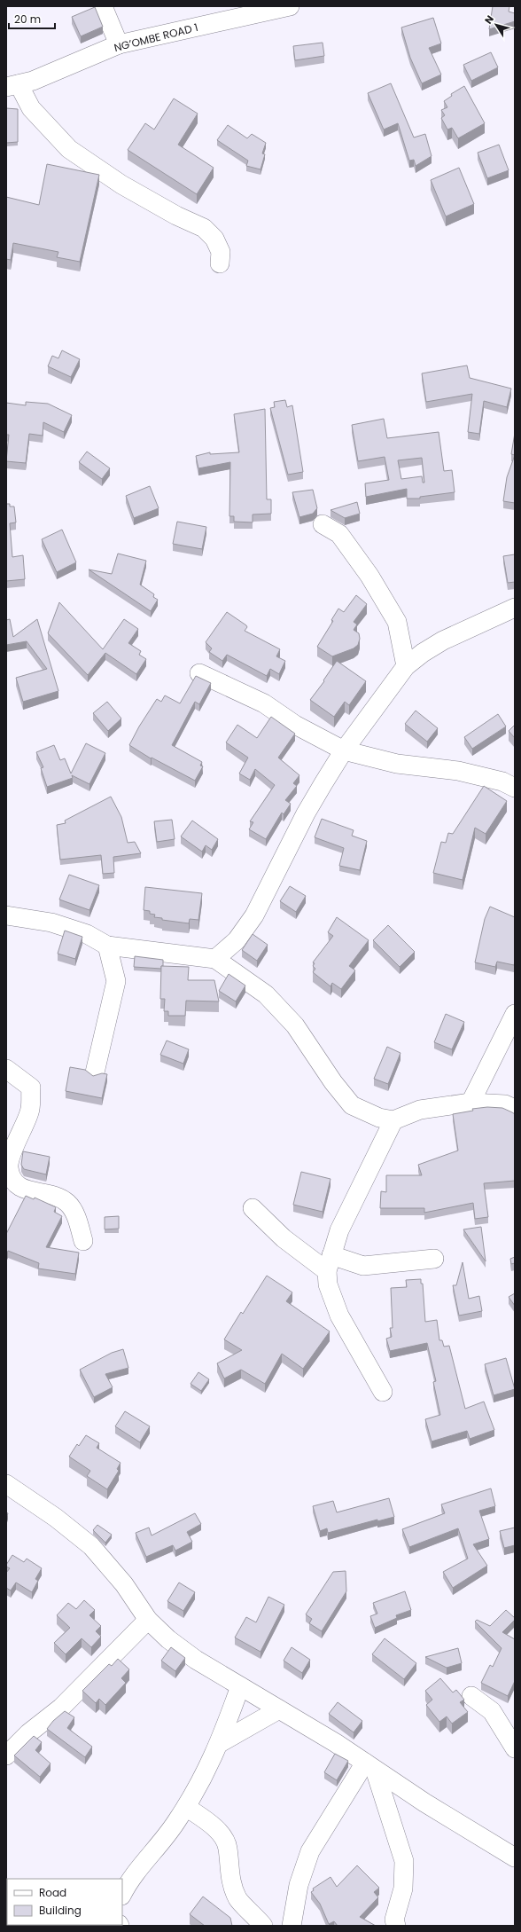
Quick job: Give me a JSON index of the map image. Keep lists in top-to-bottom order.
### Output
{
  "streets": {
    "street": ["NG’OMBE ROAD 1"]
  },
  "legend": ["Road", "Building"],
  "scale_bar": "20 m",
  "north": "top left"
}
